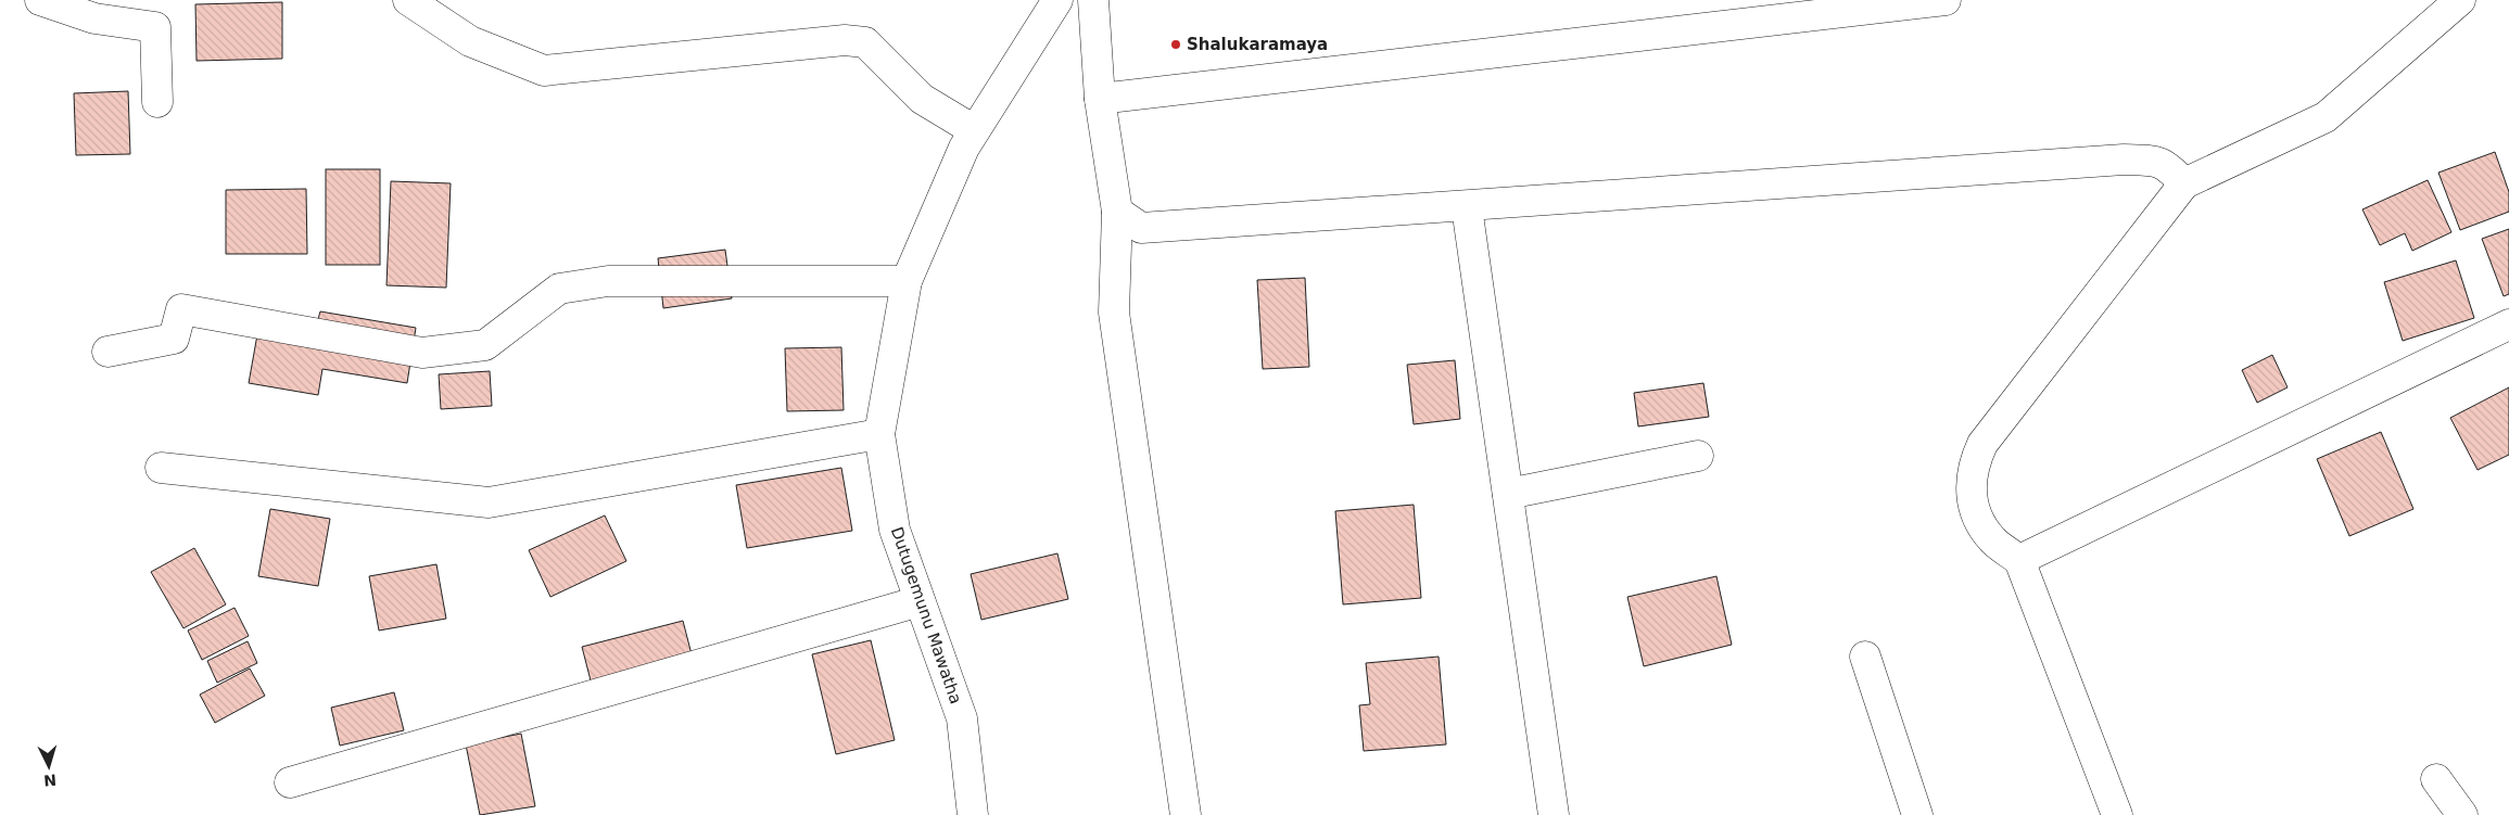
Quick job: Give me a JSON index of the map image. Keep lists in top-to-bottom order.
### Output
{
  "streets": {
    "street": ["Dutugemunu Mawatha"]
  },
  "places": ["Shalukaramaya"],
  "north": "bottom"
}
